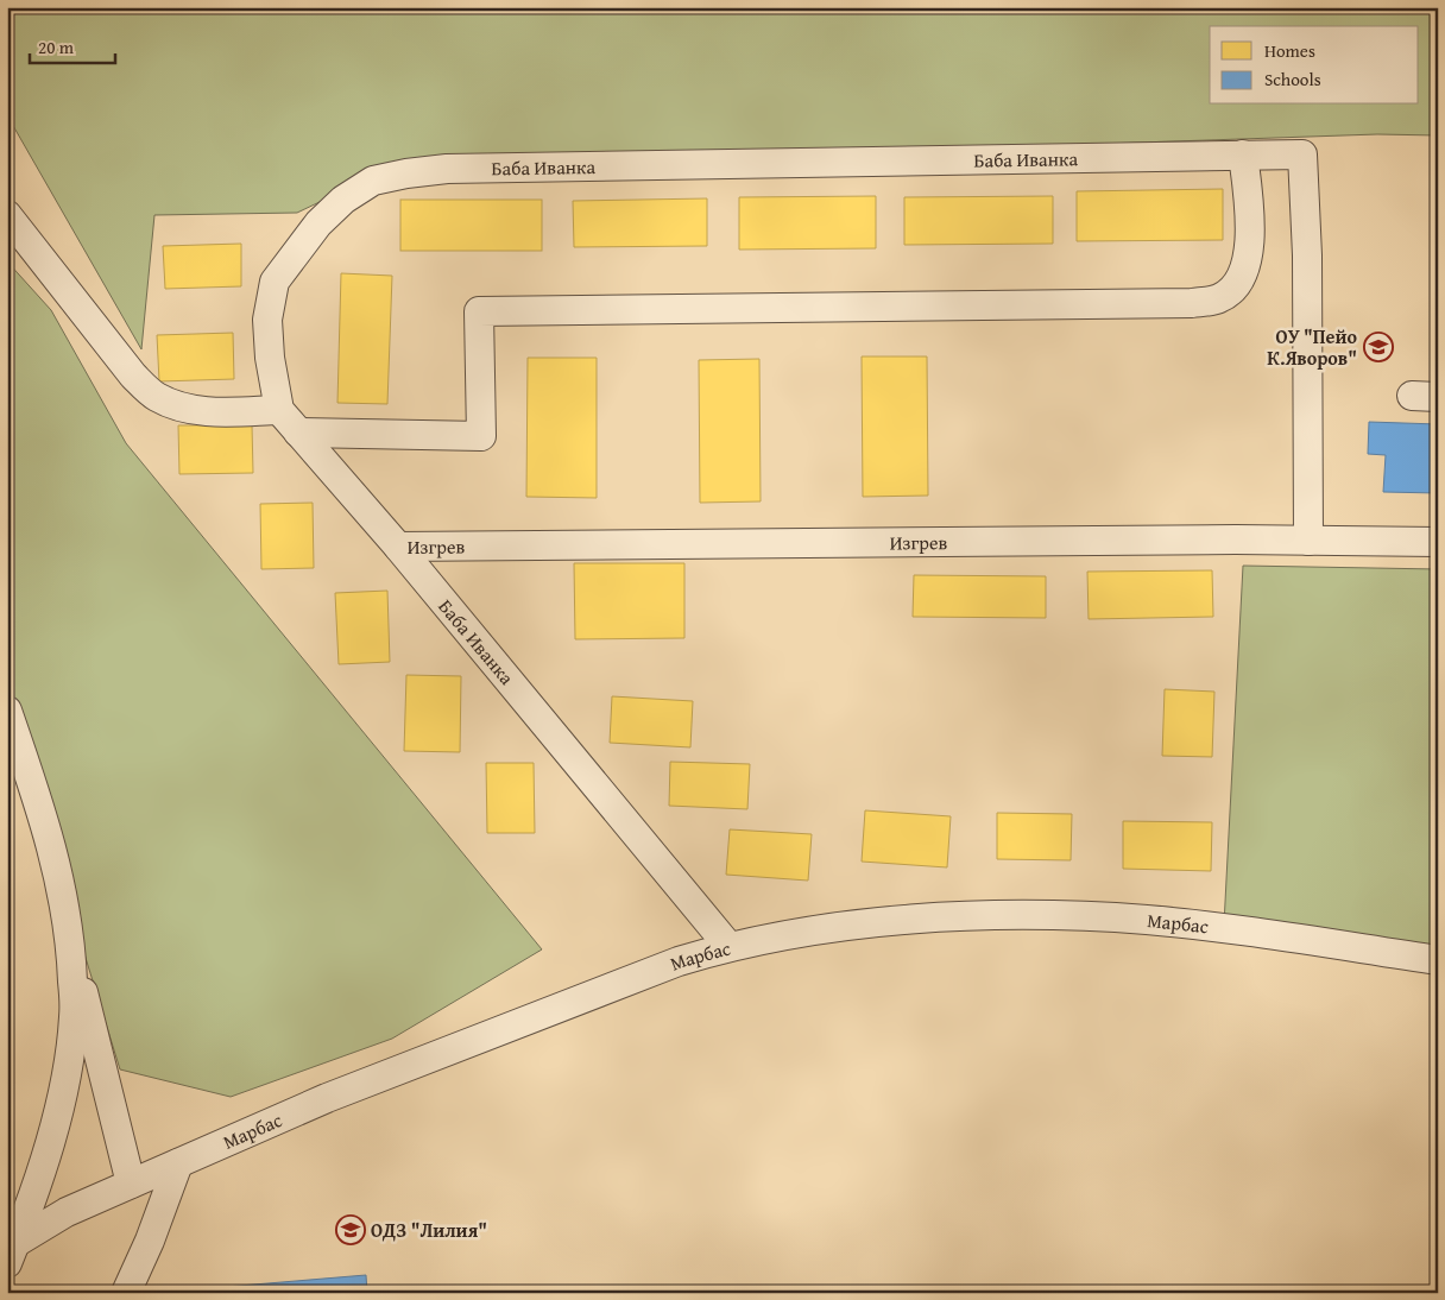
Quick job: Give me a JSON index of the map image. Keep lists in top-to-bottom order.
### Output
{
  "streets": {
    "street": ["Баба Иванка", "Изгрев", "Марбас"]
  },
  "crossings": [
    ["Баба Иванка", "Изгрев"],
    ["Баба Иванка", "Марбас"]
  ],
  "places": {
    "school or university": ["ОУ \"Пейо К.Яворов\"", "ОДЗ \"Лилия\""]
  },
  "legend": ["Homes", "Schools"],
  "scale_bar": "20 m"
}
